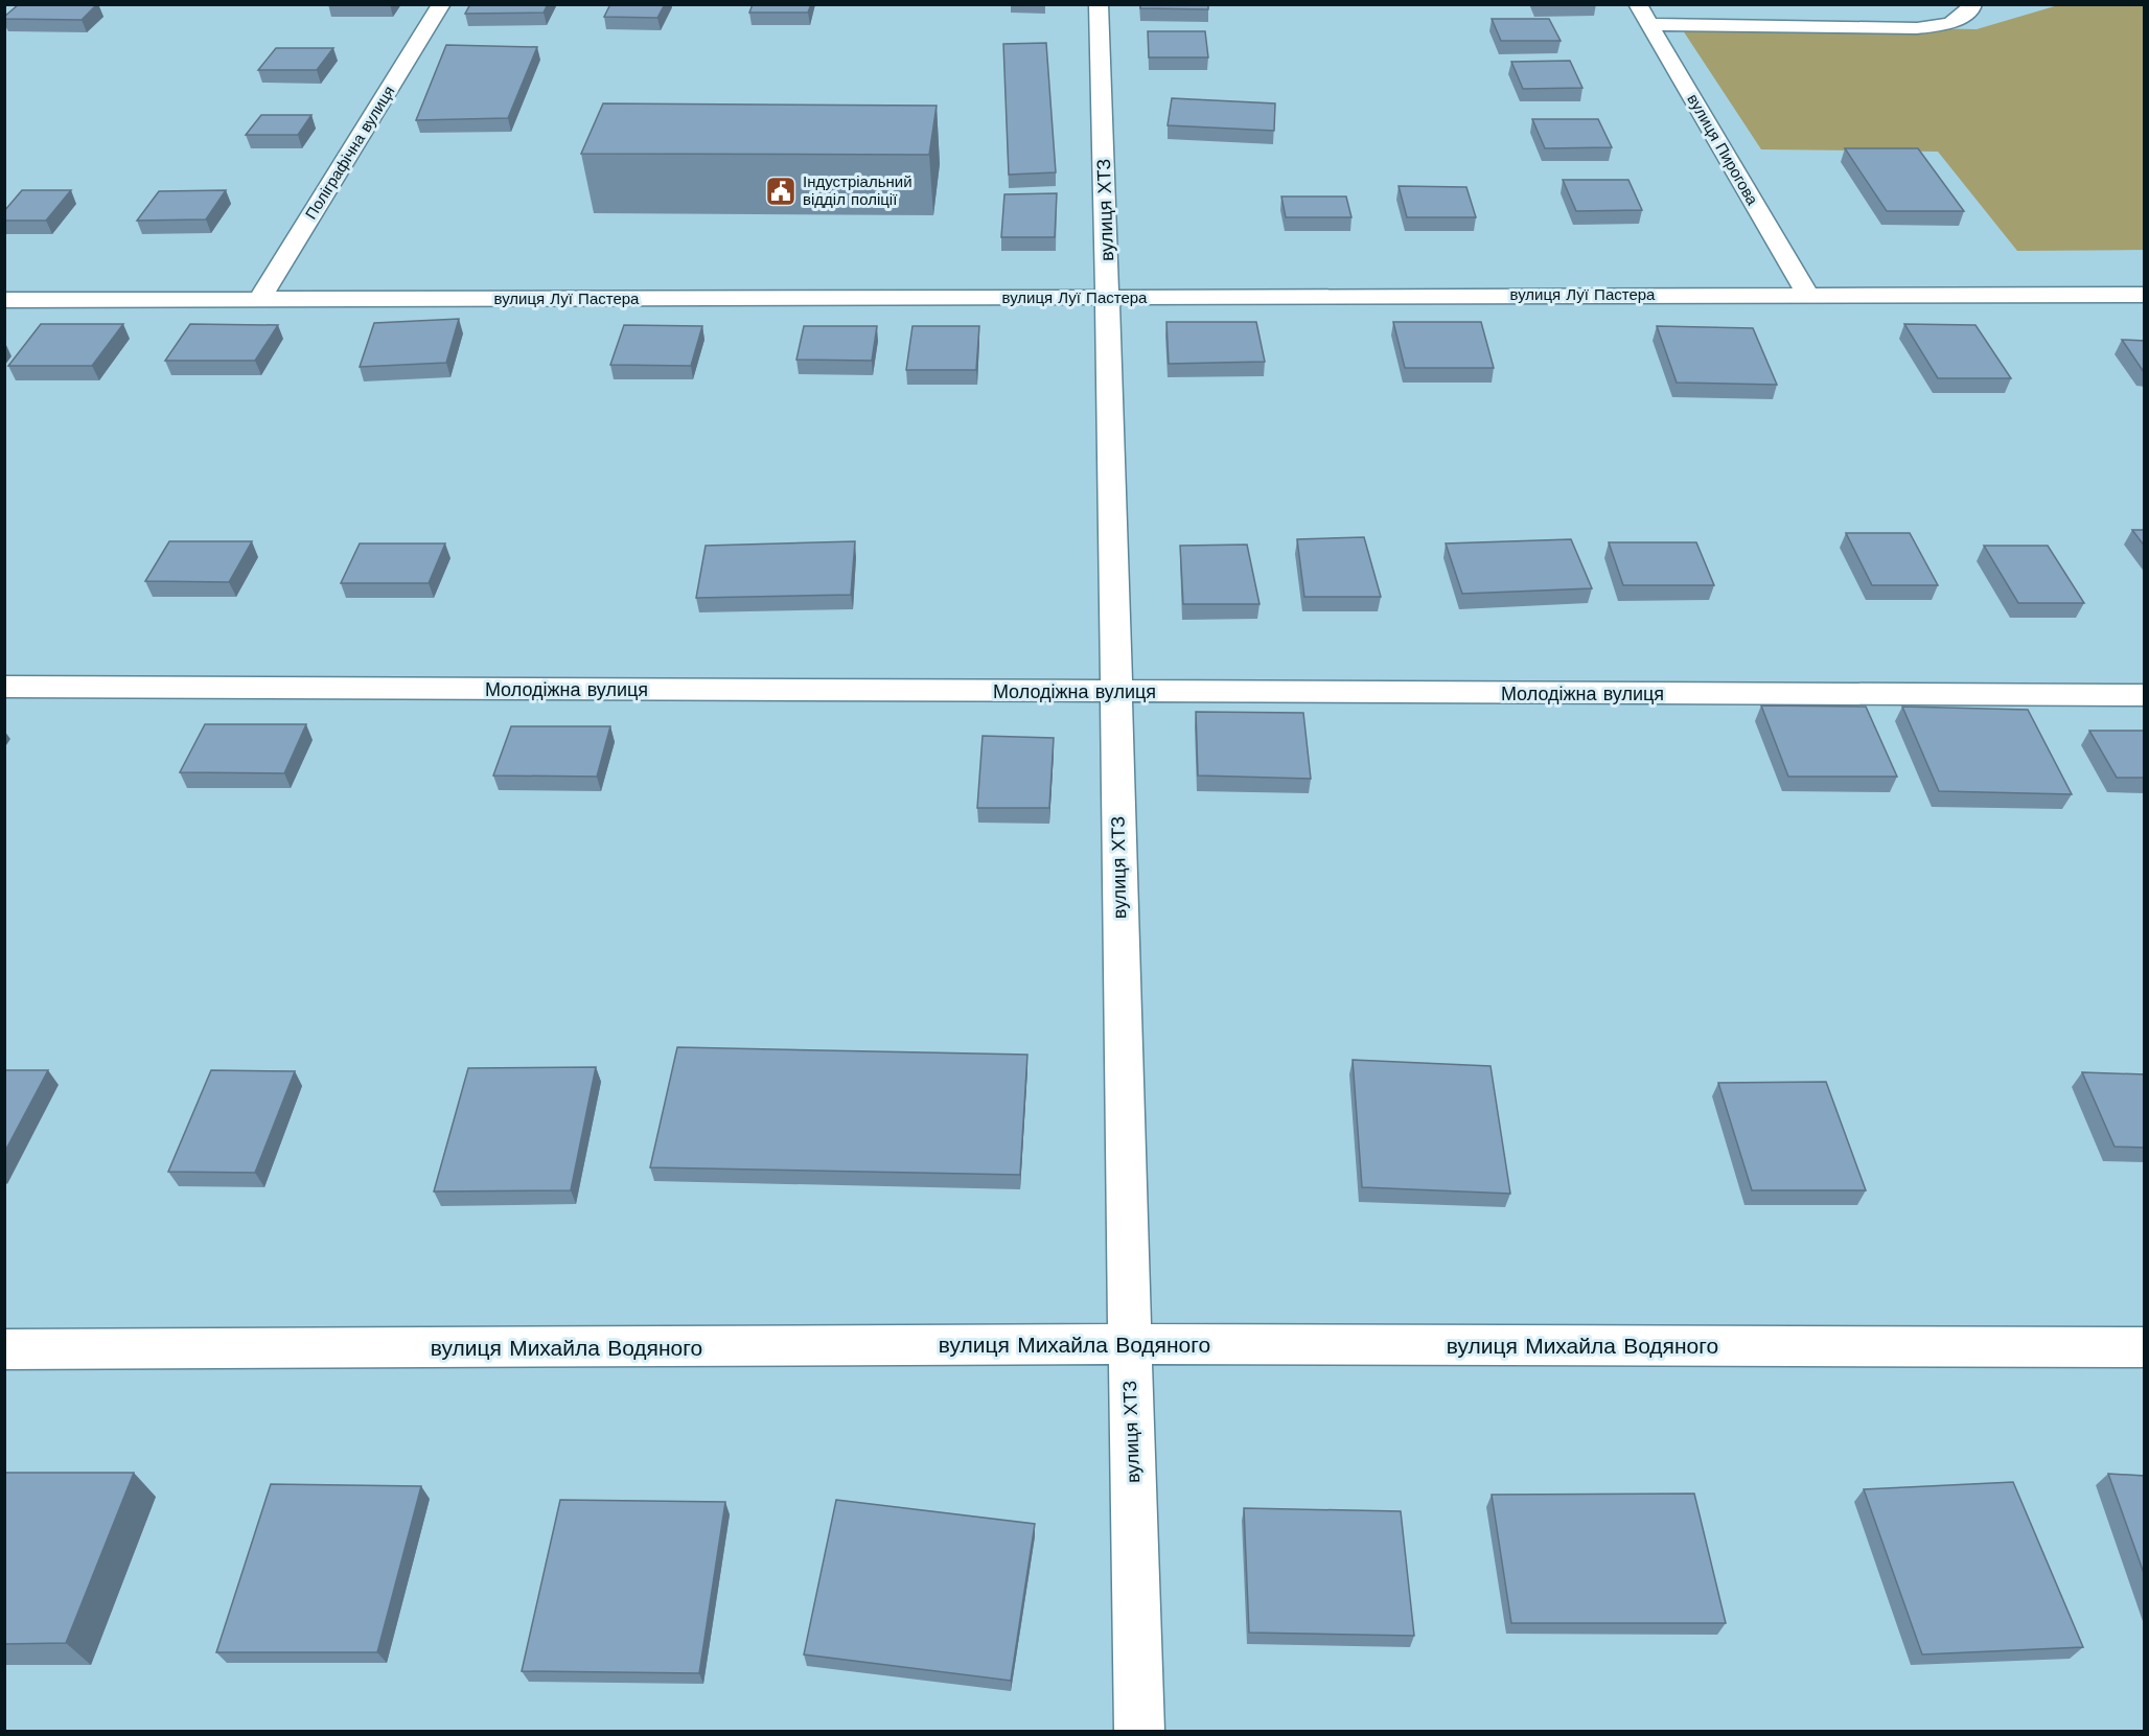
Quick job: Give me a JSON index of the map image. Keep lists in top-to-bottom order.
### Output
{
  "streets": {
    "street": [
      "вулиця Пирогова",
      "Поліграфічна вулиця",
      "вулиця ХТЗ",
      "вулиця Луї Пастера",
      "Молодіжна вулиця",
      "вулиця Михайла Водяного"
    ]
  },
  "crossings": [
    ["вулиця Пирогова", "вулиця Луї Пастера"],
    ["Поліграфічна вулиця", "вулиця Луї Пастера"],
    ["вулиця ХТЗ", "вулиця Луї Пастера"],
    ["вулиця ХТЗ", "Молодіжна вулиця"],
    ["вулиця ХТЗ", "вулиця Михайла Водяного"]
  ],
  "places": {
    "public building": ["Індустріальний відділ поліції"]
  }
}
